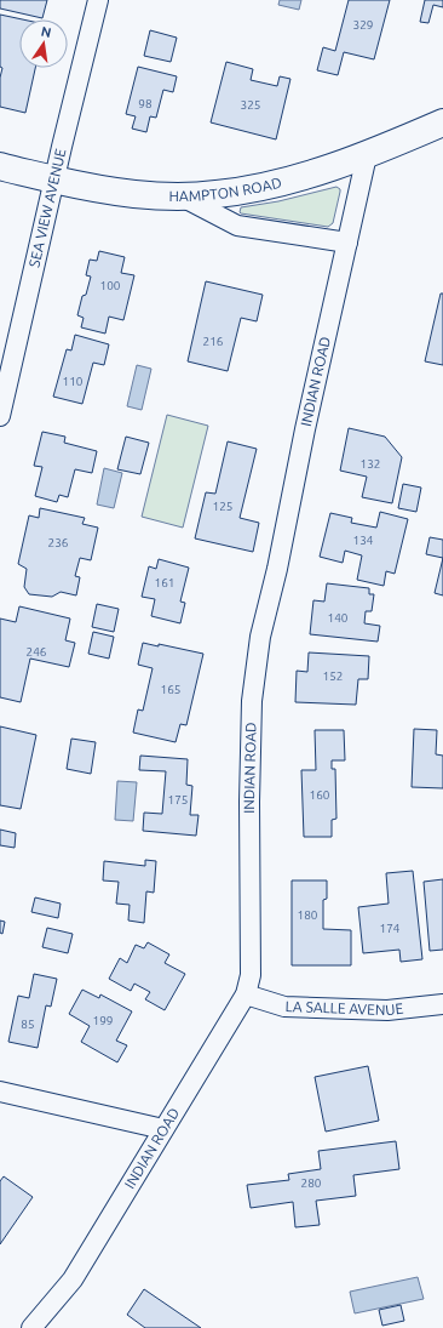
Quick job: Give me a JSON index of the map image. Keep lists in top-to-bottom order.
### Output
{
  "streets": {
    "street": [
      "HAMPTON ROAD",
      "SEA VIEW AVENUE",
      "INDIAN ROAD",
      "LA SALLE AVENUE"
    ]
  },
  "crossings": [
    ["HAMPTON ROAD", "SEA VIEW AVENUE"],
    ["HAMPTON ROAD", "INDIAN ROAD"],
    ["INDIAN ROAD", "LA SALLE AVENUE"]
  ],
  "house_numbers": [
    "329",
    "98",
    "325",
    "100",
    "216",
    "110",
    "132",
    "125",
    "134",
    "236",
    "161",
    "140",
    "246",
    "152",
    "165",
    "160",
    "175",
    "180",
    "174",
    "199",
    "85",
    "280"
  ],
  "north": "top"
}
